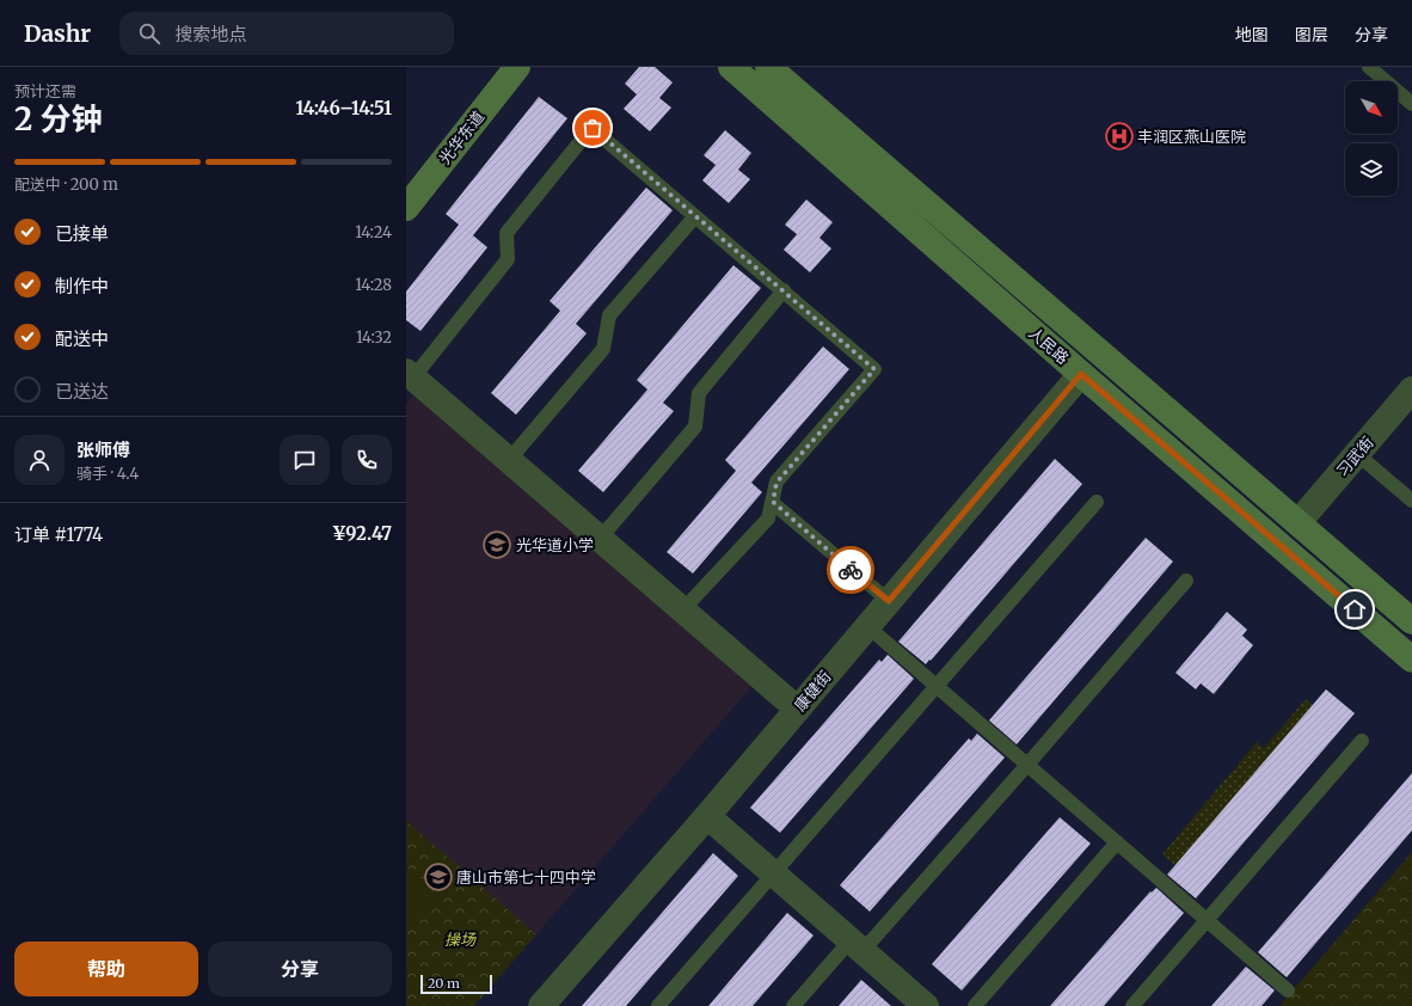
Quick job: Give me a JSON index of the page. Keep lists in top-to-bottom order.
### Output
{
  "streets": {
    "main road": ["光华东道", "人民路"],
    "street": ["习武街", "康健街"]
  },
  "crossings": [
    ["人民路", "习武街"],
    ["人民路", "康健街"]
  ],
  "parks": ["操场"],
  "places": {
    "hospital": ["丰润区燕山医院"],
    "school or university": ["光华道小学", "唐山市第七十四中学"]
  },
  "scale_bar": "20 m",
  "north": "bottom right",
  "page": {
    "header": "Dashr",
    "search": "搜索地点",
    "nav": ["地图", "图层", "分享"],
    "heading": ["2 分钟", "预计还需", "14:46–14:51"],
    "panel": [
      "张师傅",
      "骑手 · 4.4",
      "订单 #1774",
      "¥92.47"
    ],
    "bar": "配送中 · 200 m",
    "list": [
      ["已接单", "14:24"],
      ["制作中", "14:28"],
      ["配送中", "14:32"],
      "已送达"
    ],
    "buttons": ["帮助", "分享"],
    "scale": "20 m"
  }
}
